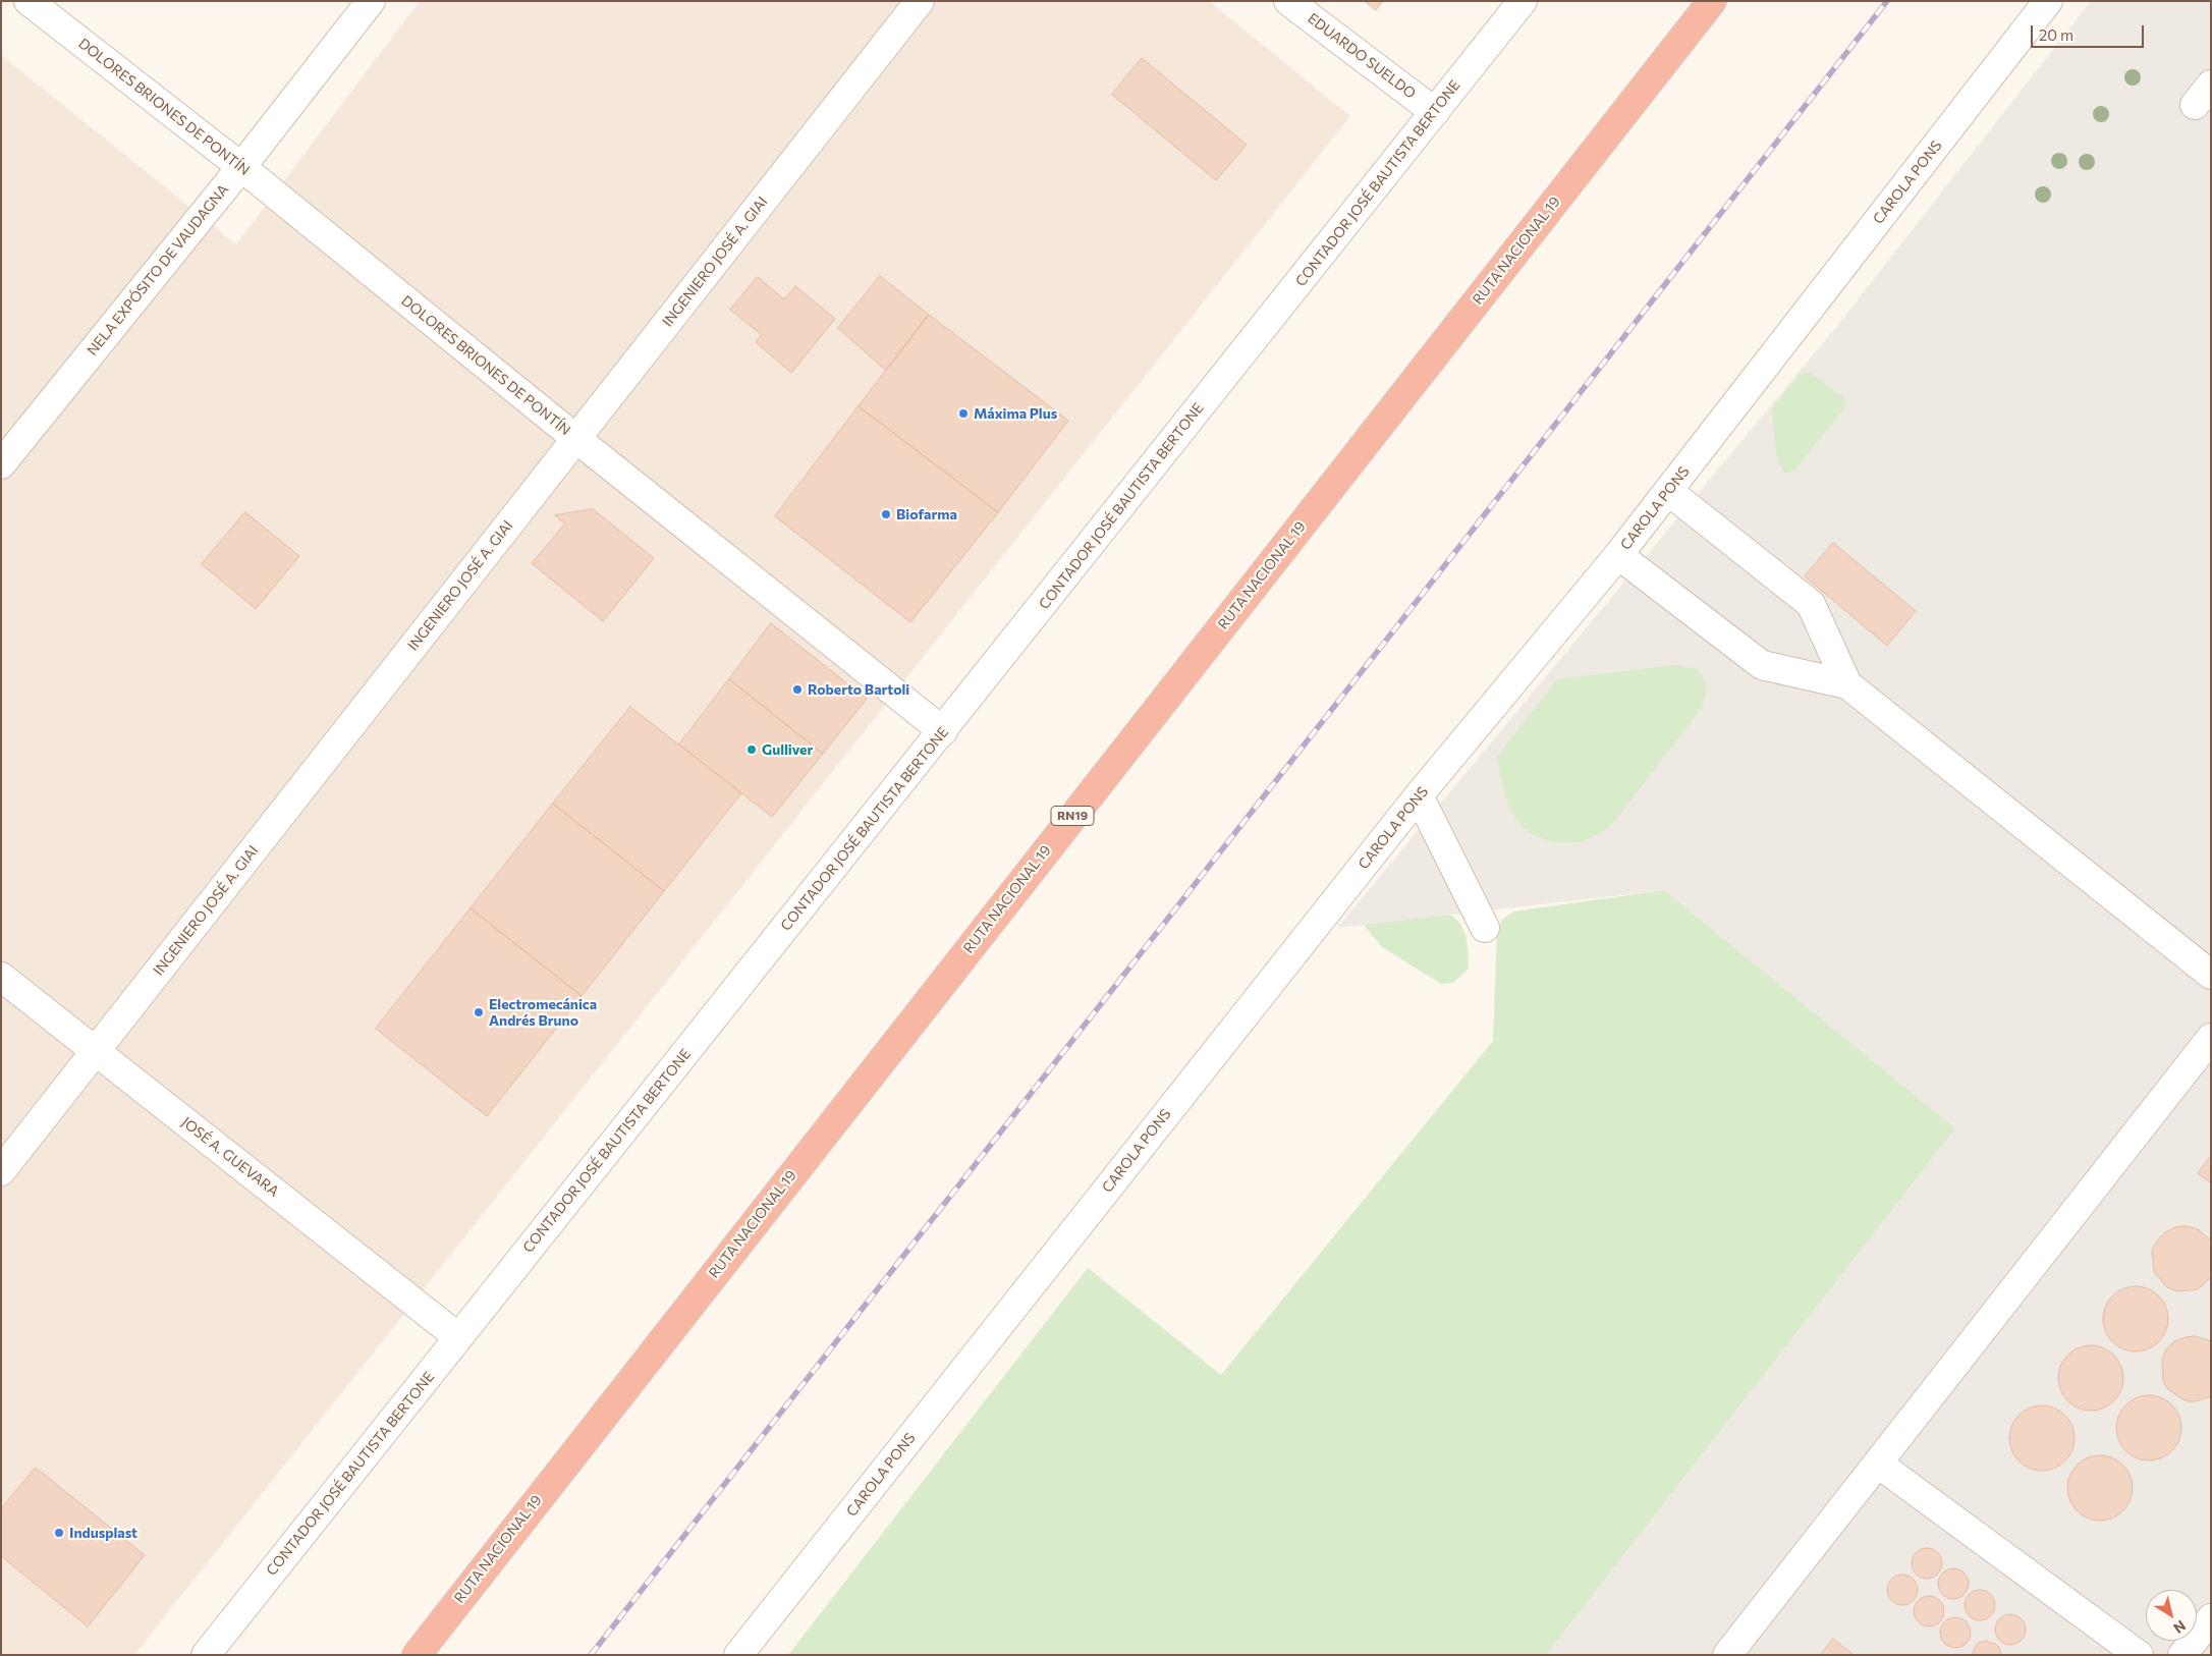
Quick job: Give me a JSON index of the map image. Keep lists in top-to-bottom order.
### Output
{
  "streets": {
    "highway": ["RUTA NACIONAL 19", "RN19"],
    "street": [
      "EDUARDO SUELDO",
      "DOLORES BRIONES DE PONTÍN",
      "CAROLA PONS",
      "CONTADOR JOSÉ BAUTISTA BERTONE",
      "INGENIERO JOSÉ A. GIAI",
      "NELA EXPÓSITO DE VAUDAGNA",
      "JOSÉ A. GUEVARA"
    ]
  },
  "crossings": [
    ["EDUARDO SUELDO", "CONTADOR JOSÉ BAUTISTA BERTONE"],
    ["DOLORES BRIONES DE PONTÍN", "CONTADOR JOSÉ BAUTISTA BERTONE"],
    ["DOLORES BRIONES DE PONTÍN", "INGENIERO JOSÉ A. GIAI"],
    ["DOLORES BRIONES DE PONTÍN", "NELA EXPÓSITO DE VAUDAGNA"],
    ["CONTADOR JOSÉ BAUTISTA BERTONE", "JOSÉ A. GUEVARA"],
    ["INGENIERO JOSÉ A. GIAI", "JOSÉ A. GUEVARA"]
  ],
  "places": [
    "Máxima Plus",
    "Biofarma",
    "Roberto Bartoli",
    "Gulliver",
    "Electromecánica Andrés Bruno",
    "Indusplast"
  ],
  "scale_bar": "20 m",
  "north": "bottom right"
}
